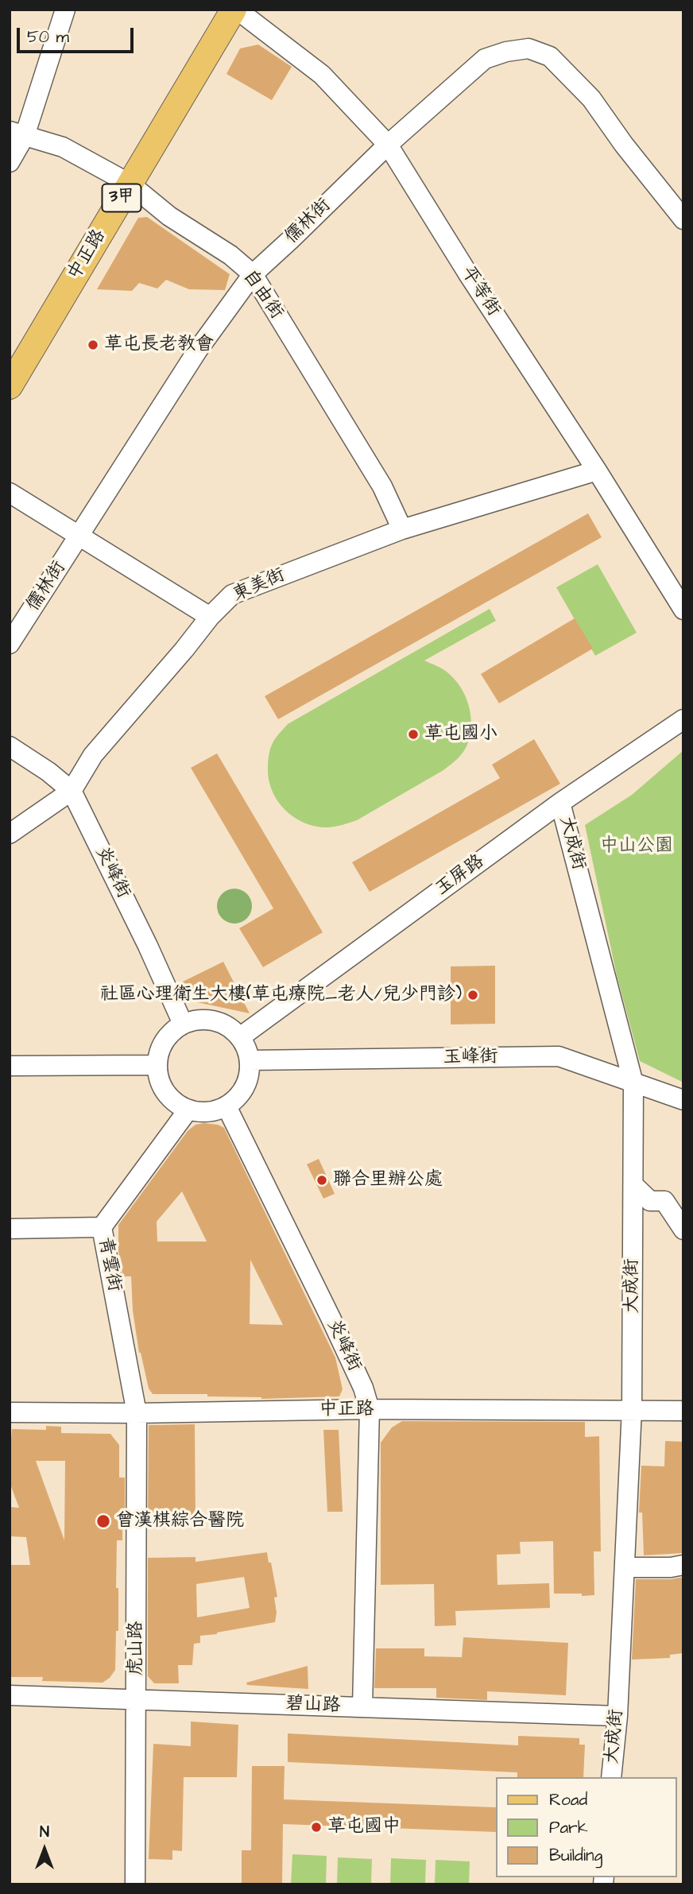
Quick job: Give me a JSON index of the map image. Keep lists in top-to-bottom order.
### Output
{
  "streets": {
    "main road": ["3甲", "中正路"],
    "street": [
      "儒林街",
      "平等街",
      "自由街",
      "東美街",
      "大成街",
      "炎峰街",
      "玉屏路",
      "玉峰街",
      "青雲街",
      "虎山路",
      "碧山路"
    ]
  },
  "crossings": [
    ["儒林街", "平等街"],
    ["儒林街", "自由街"],
    ["中正路", "平等街"],
    ["中正路", "自由街"],
    ["中正路", "大成街"],
    ["中正路", "炎峰街"],
    ["中正路", "青雲街"],
    ["中正路", "虎山路"],
    ["平等街", "東美街"],
    ["自由街", "東美街"],
    ["東美街", "炎峰街"],
    ["大成街", "玉屏路"],
    ["大成街", "玉峰街"],
    ["大成街", "碧山路"],
    ["炎峰街", "玉屏路"],
    ["炎峰街", "玉峰街"],
    ["炎峰街", "青雲街"],
    ["炎峰街", "碧山路"],
    ["玉屏路", "玉峰街"],
    ["玉屏路", "青雲街"],
    ["玉峰街", "青雲街"],
    ["青雲街", "虎山路"],
    ["虎山路", "碧山路"]
  ],
  "parks": ["中山公園"],
  "places": [
    "草屯長老教會",
    "草屯國小",
    "社區心理衛生大樓(草屯療院_老人/兒少門診)",
    "聯合里辦公處",
    "曾漢棋綜合醫院",
    "草屯國中"
  ],
  "legend": ["Road", "Park", "Building"],
  "scale_bar": "50 m",
  "north": "top"
}
